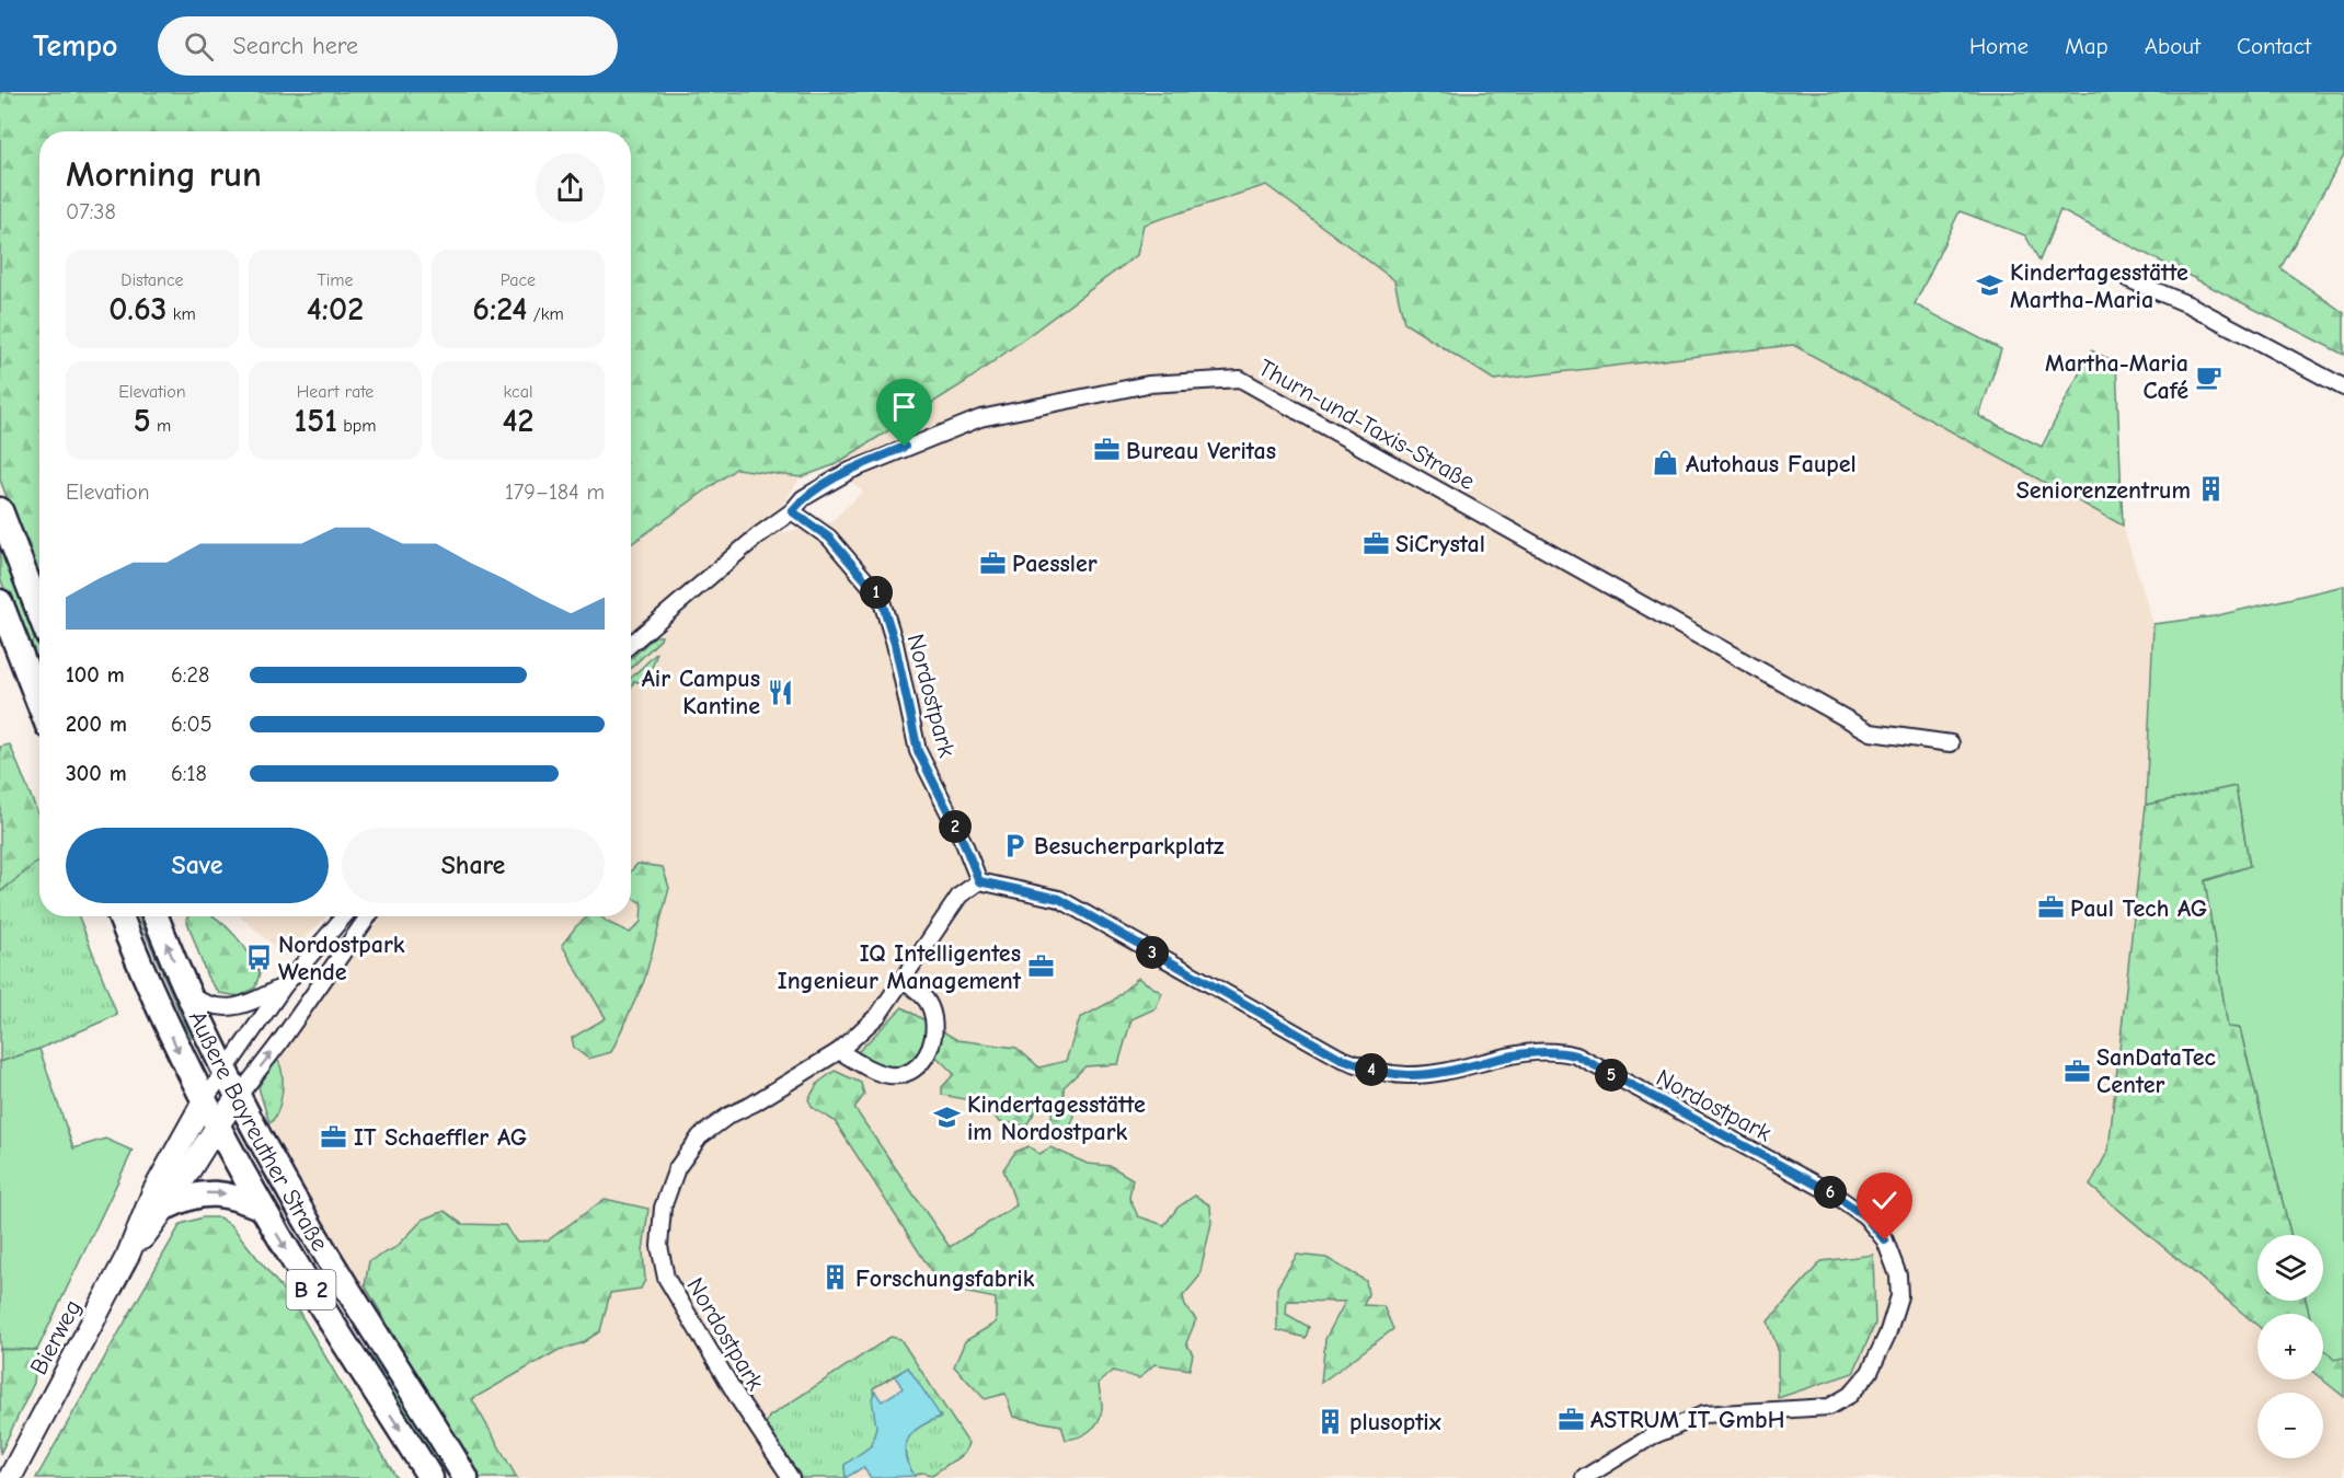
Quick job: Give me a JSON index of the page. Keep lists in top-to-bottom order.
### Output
{
  "streets": {
    "main road": ["Äußere Bayreuther Straße", "B 2", "Bierweg"],
    "street": ["Thurn-und-Taxis-Straße", "Nordostpark"]
  },
  "crossings": [
    ["Thurn-und-Taxis-Straße", "Nordostpark"],
    ["Äußere Bayreuther Straße", "Bierweg"]
  ],
  "places": {
    "school or university": ["Kindertagesstätte Martha-Maria", "Kindertagesstätte im Nordostpark"],
    "cafe": ["Martha-Maria Café"],
    "office": [
      "Bureau Veritas",
      "SiCrystal",
      "Paessler",
      "Paul Tech AG",
      "IQ Intelligentes Ingenieur Management",
      "SanDataTec Center",
      "IT Schaeffler AG",
      "ASTRUM IT GmbH"
    ],
    "shop": ["Autohaus Faupel"],
    "building": ["Seniorenzentrum", "Forschungsfabrik", "plusoptix"],
    "restaurant": ["Air Campus Kantine"],
    "parking": ["Besucherparkplatz"],
    "bus stop": ["Nordostpark Wende"]
  },
  "page": {
    "header": "Tempo",
    "search": "Search here",
    "nav": [
      "Home",
      "Map",
      "About",
      "Contact"
    ],
    "heading": ["Morning run", "07:38"],
    "stats": [
      ["Distance", "0.63 km"],
      ["Time", "4:02"],
      ["Pace", "6:24 /km"],
      ["Elevation", "5 m"],
      ["Heart rate", "151 bpm"],
      ["kcal", "42"]
    ],
    "chart": ["Elevation", "179–184 m"],
    "pins": [
      "1",
      "2",
      "3",
      "4",
      "5",
      "6"
    ],
    "list": [
      {
        "name": "100 m",
        "note": "6:28"
      },
      {
        "name": "200 m",
        "note": "6:05"
      },
      {
        "name": "300 m",
        "note": "6:18"
      }
    ],
    "buttons": ["Save", "Share"],
    "map_buttons": ["+", "−"]
  }
}
